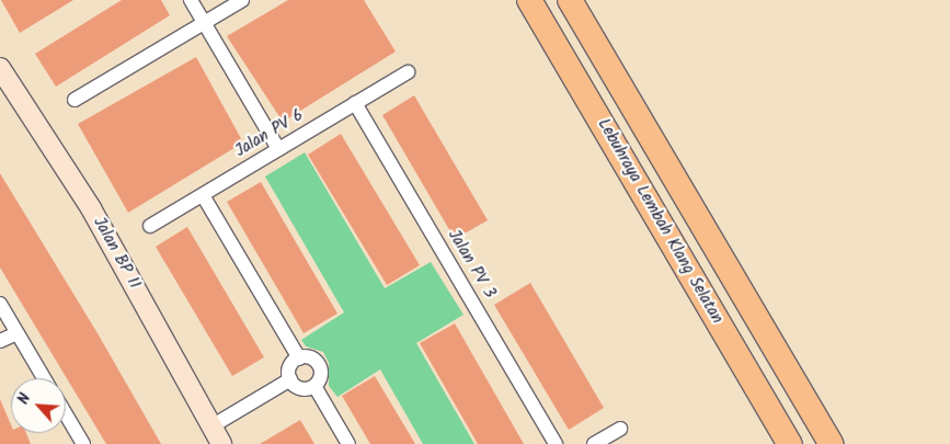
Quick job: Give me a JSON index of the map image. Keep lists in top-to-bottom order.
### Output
{
  "streets": {
    "highway": ["Lebuhraya Lembah Klang Selatan"],
    "street": ["Jalan PV 6", "Jalan BP 11", "Jalan PV 3"]
  },
  "crossings": [
    ["Jalan PV 6", "Jalan PV 3"]
  ],
  "north": "top left"
}
